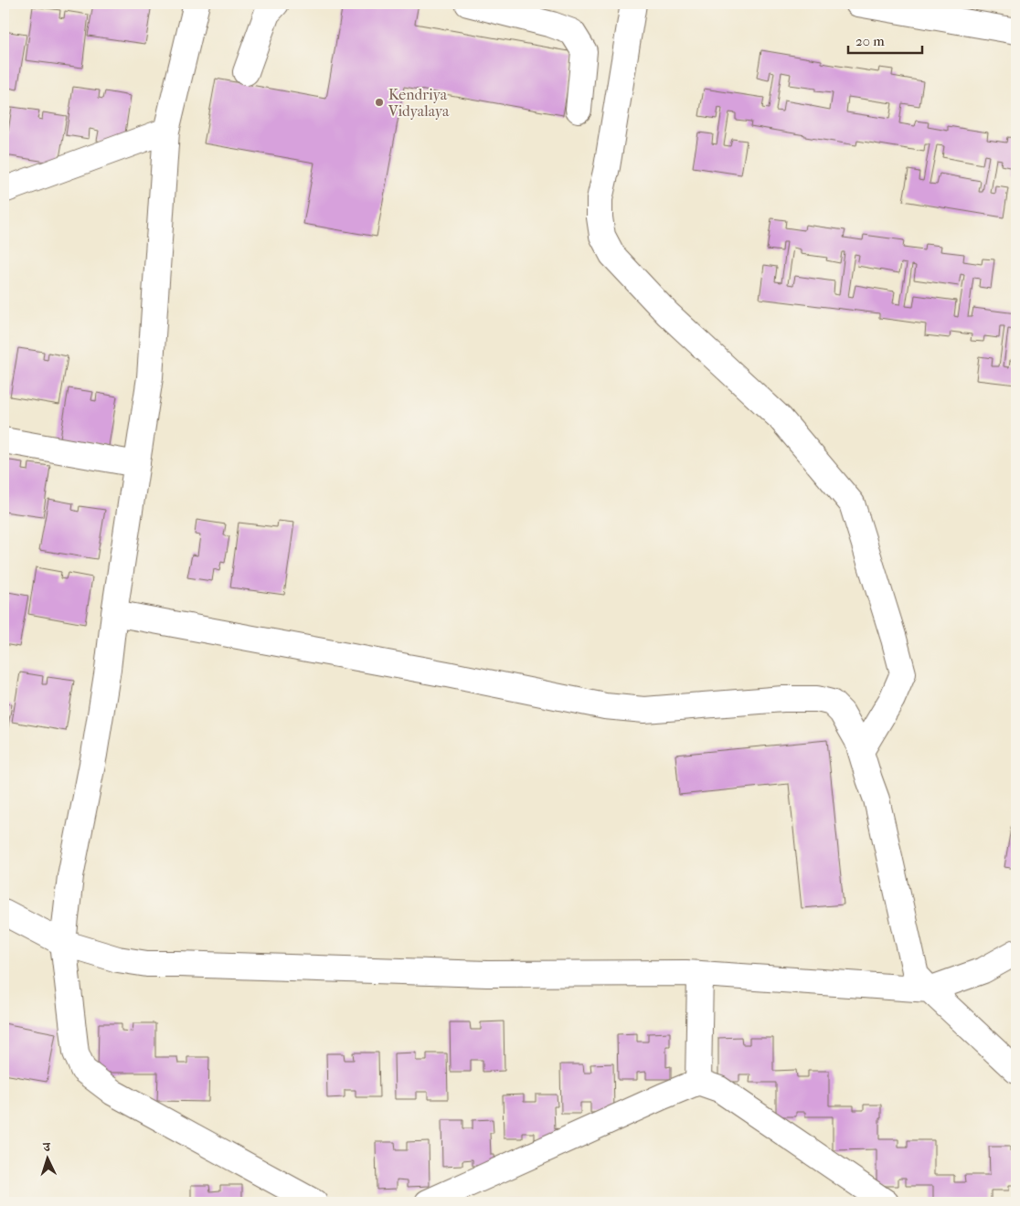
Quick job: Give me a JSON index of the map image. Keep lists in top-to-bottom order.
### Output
{
  "places": ["Kendriya Vidyalaya"],
  "scale_bar": "20 m",
  "north": "top"
}
